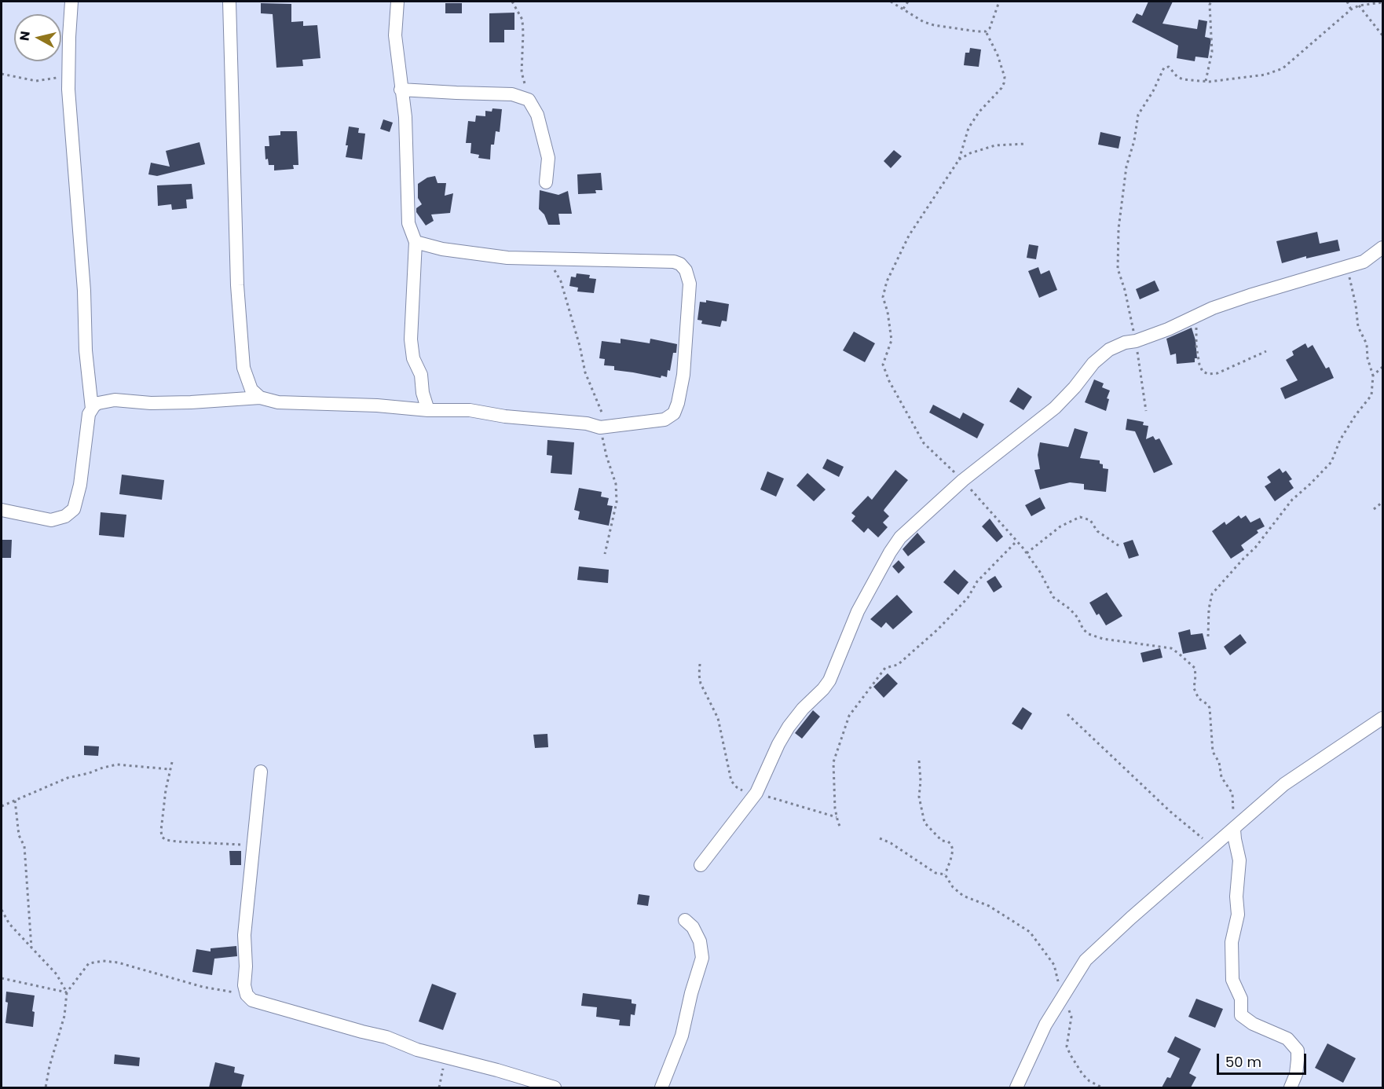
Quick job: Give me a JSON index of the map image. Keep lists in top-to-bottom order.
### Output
{
  "scale_bar": "50 m",
  "north": "left"
}
